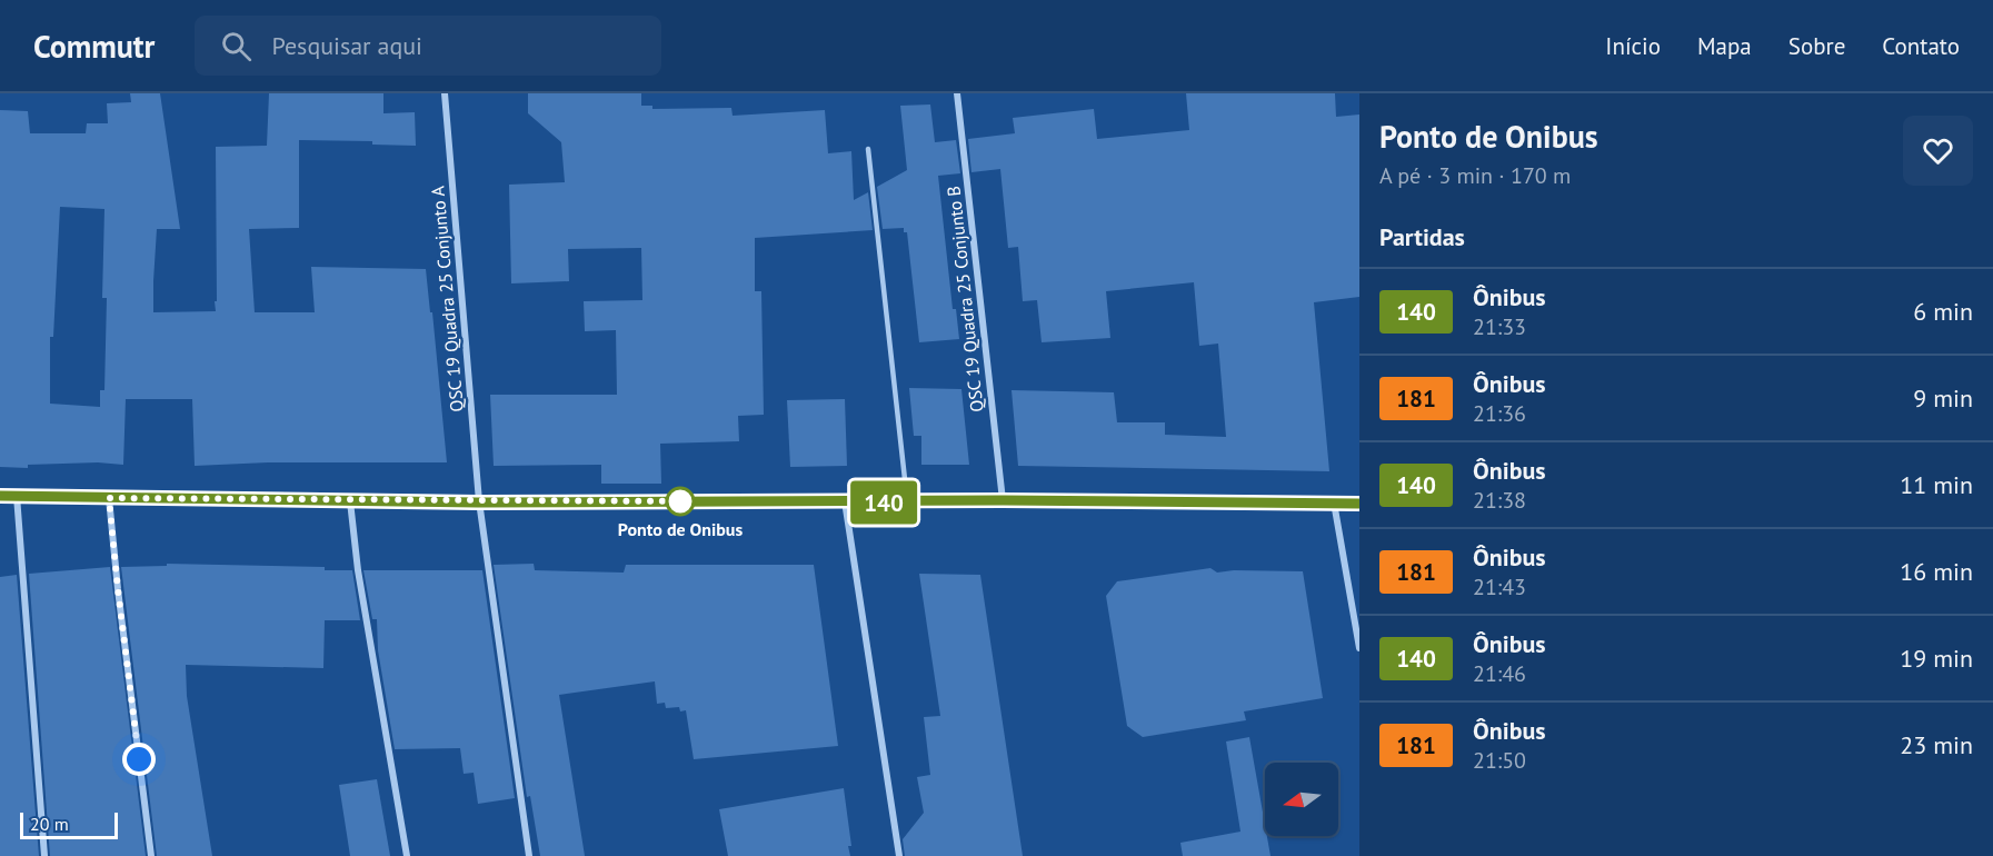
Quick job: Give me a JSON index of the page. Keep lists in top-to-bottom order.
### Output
{
  "streets": {
    "street": ["QSC 19 Quadra 25 Conjunto A", "QSC 19 Quadra 25 Conjunto B"]
  },
  "places": ["Ponto de Onibus"],
  "lines": ["bus line 140"],
  "scale_bar": "20 m",
  "north": "left",
  "page": {
    "header": "Commutr",
    "search": "Pesquisar aqui",
    "nav": [
      "Início",
      "Mapa",
      "Sobre",
      "Contato"
    ],
    "on_map": "140",
    "heading": [
      ["Ponto de Onibus", "A pé · 3 min · 170 m"],
      "Partidas"
    ],
    "list": [
      {
        "mark": "140",
        "name": "Ônibus",
        "note": "21:33",
        "value": "6 min"
      },
      {
        "mark": "181",
        "name": "Ônibus",
        "note": "21:36",
        "value": "9 min"
      },
      {
        "mark": "140",
        "name": "Ônibus",
        "note": "21:38",
        "value": "11 min"
      },
      {
        "mark": "181",
        "name": "Ônibus",
        "note": "21:43",
        "value": "16 min"
      },
      {
        "mark": "140",
        "name": "Ônibus",
        "note": "21:46",
        "value": "19 min"
      },
      {
        "mark": "181",
        "name": "Ônibus",
        "note": "21:50",
        "value": "23 min"
      }
    ],
    "scale": "20 m"
  }
}
